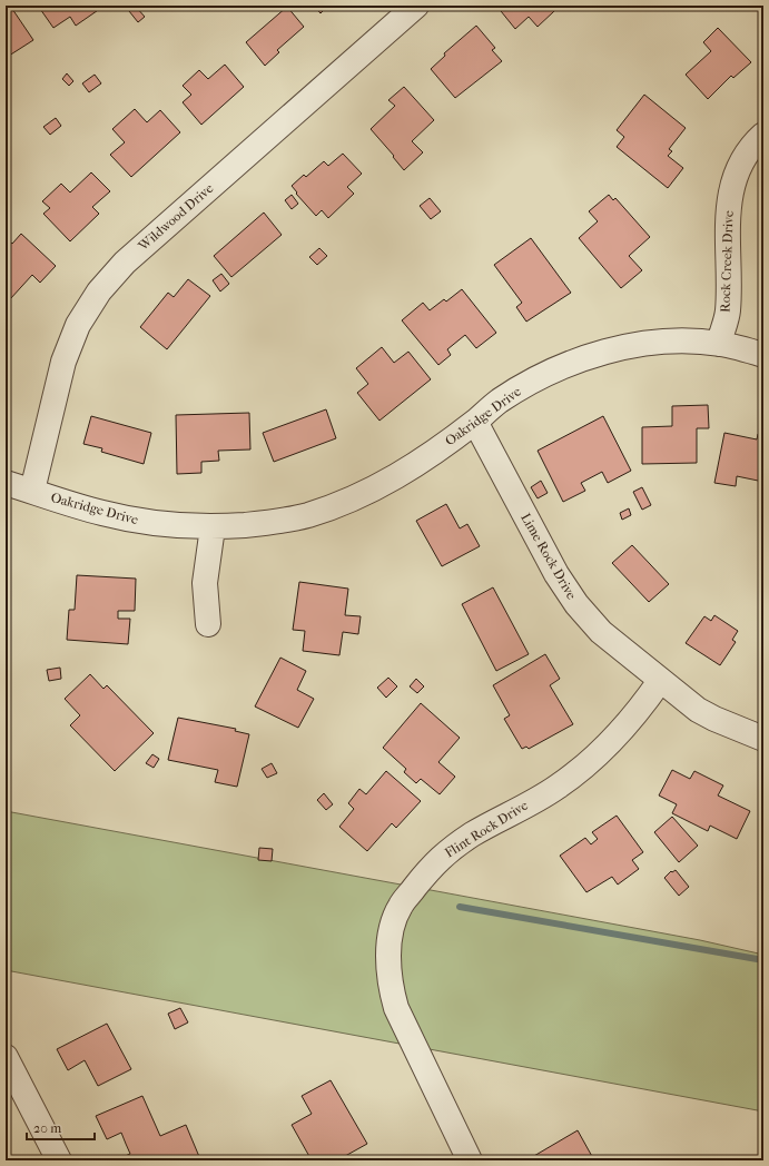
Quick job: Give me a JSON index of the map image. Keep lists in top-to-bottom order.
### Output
{
  "streets": {
    "street": [
      "Wildwood Drive",
      "Rock Creek Drive",
      "Oakridge Drive",
      "Lime Rock Drive",
      "Flint Rock Drive"
    ]
  },
  "crossings": [
    ["Wildwood Drive", "Oakridge Drive"],
    ["Rock Creek Drive", "Oakridge Drive"],
    ["Oakridge Drive", "Lime Rock Drive"],
    ["Lime Rock Drive", "Flint Rock Drive"]
  ],
  "scale_bar": "20 m"
}
